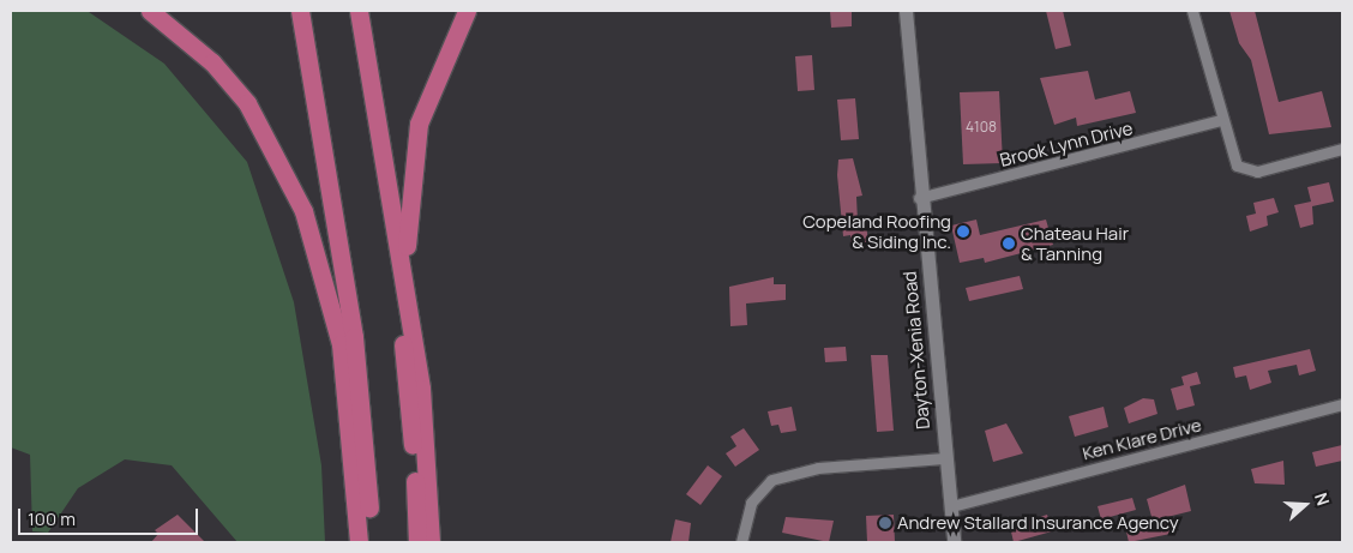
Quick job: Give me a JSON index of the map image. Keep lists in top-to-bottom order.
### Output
{
  "streets": {
    "main road": ["Dayton-Xenia Road"],
    "street": ["Brook Lynn Drive", "Ken Klare Drive"]
  },
  "crossings": [
    ["Brook Lynn Drive", "Dayton-Xenia Road"],
    ["Dayton-Xenia Road", "Ken Klare Drive"]
  ],
  "places": ["Copeland Roofing & Siding Inc.", "Chateau Hair & Tanning", "Andrew Stallard Insurance Agency"],
  "house_numbers": ["4108"],
  "scale_bar": "100 m",
  "north": "right"
}
